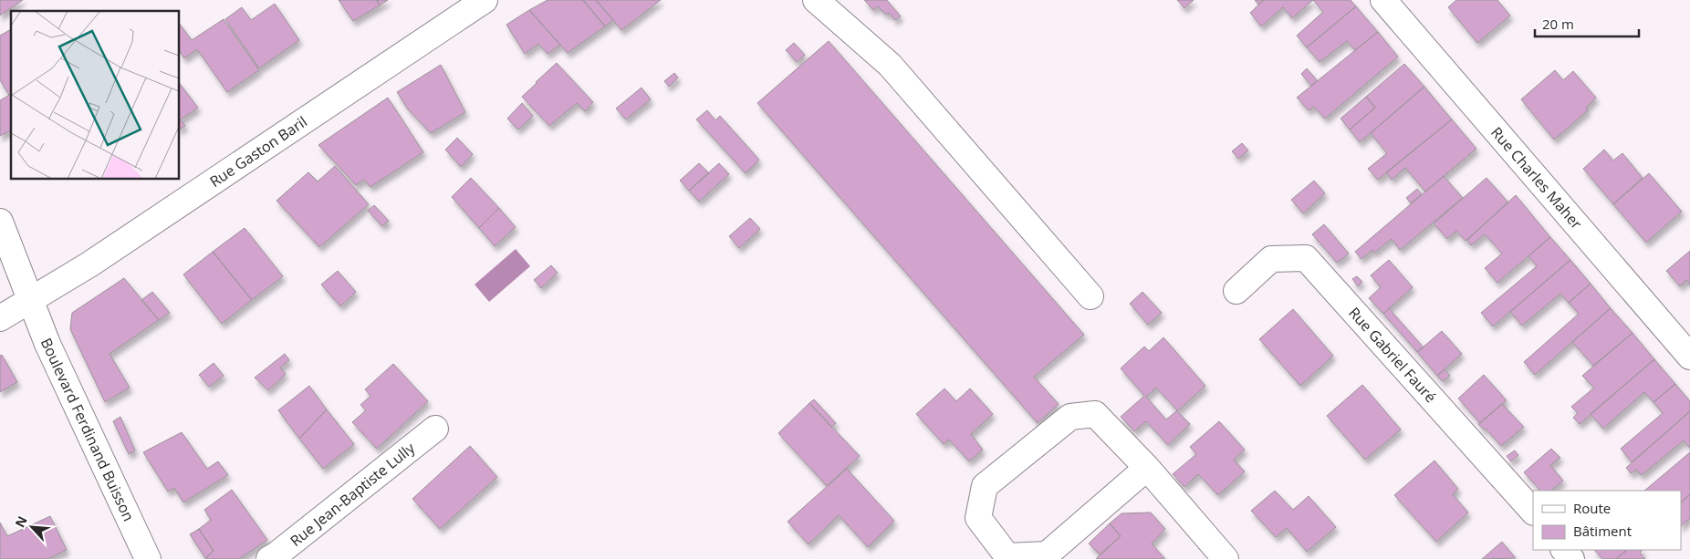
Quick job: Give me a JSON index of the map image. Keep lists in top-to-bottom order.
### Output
{
  "streets": {
    "street": [
      "Rue Gaston Baril",
      "Rue Charles Maher",
      "Rue Gabriel Fauré",
      "Boulevard Ferdinand Buisson",
      "Rue Jean-Baptiste Lully"
    ]
  },
  "crossings": [
    ["Rue Gaston Baril", "Boulevard Ferdinand Buisson"]
  ],
  "legend": ["Route", "Bâtiment"],
  "scale_bar": "20 m",
  "north": "top left"
}
